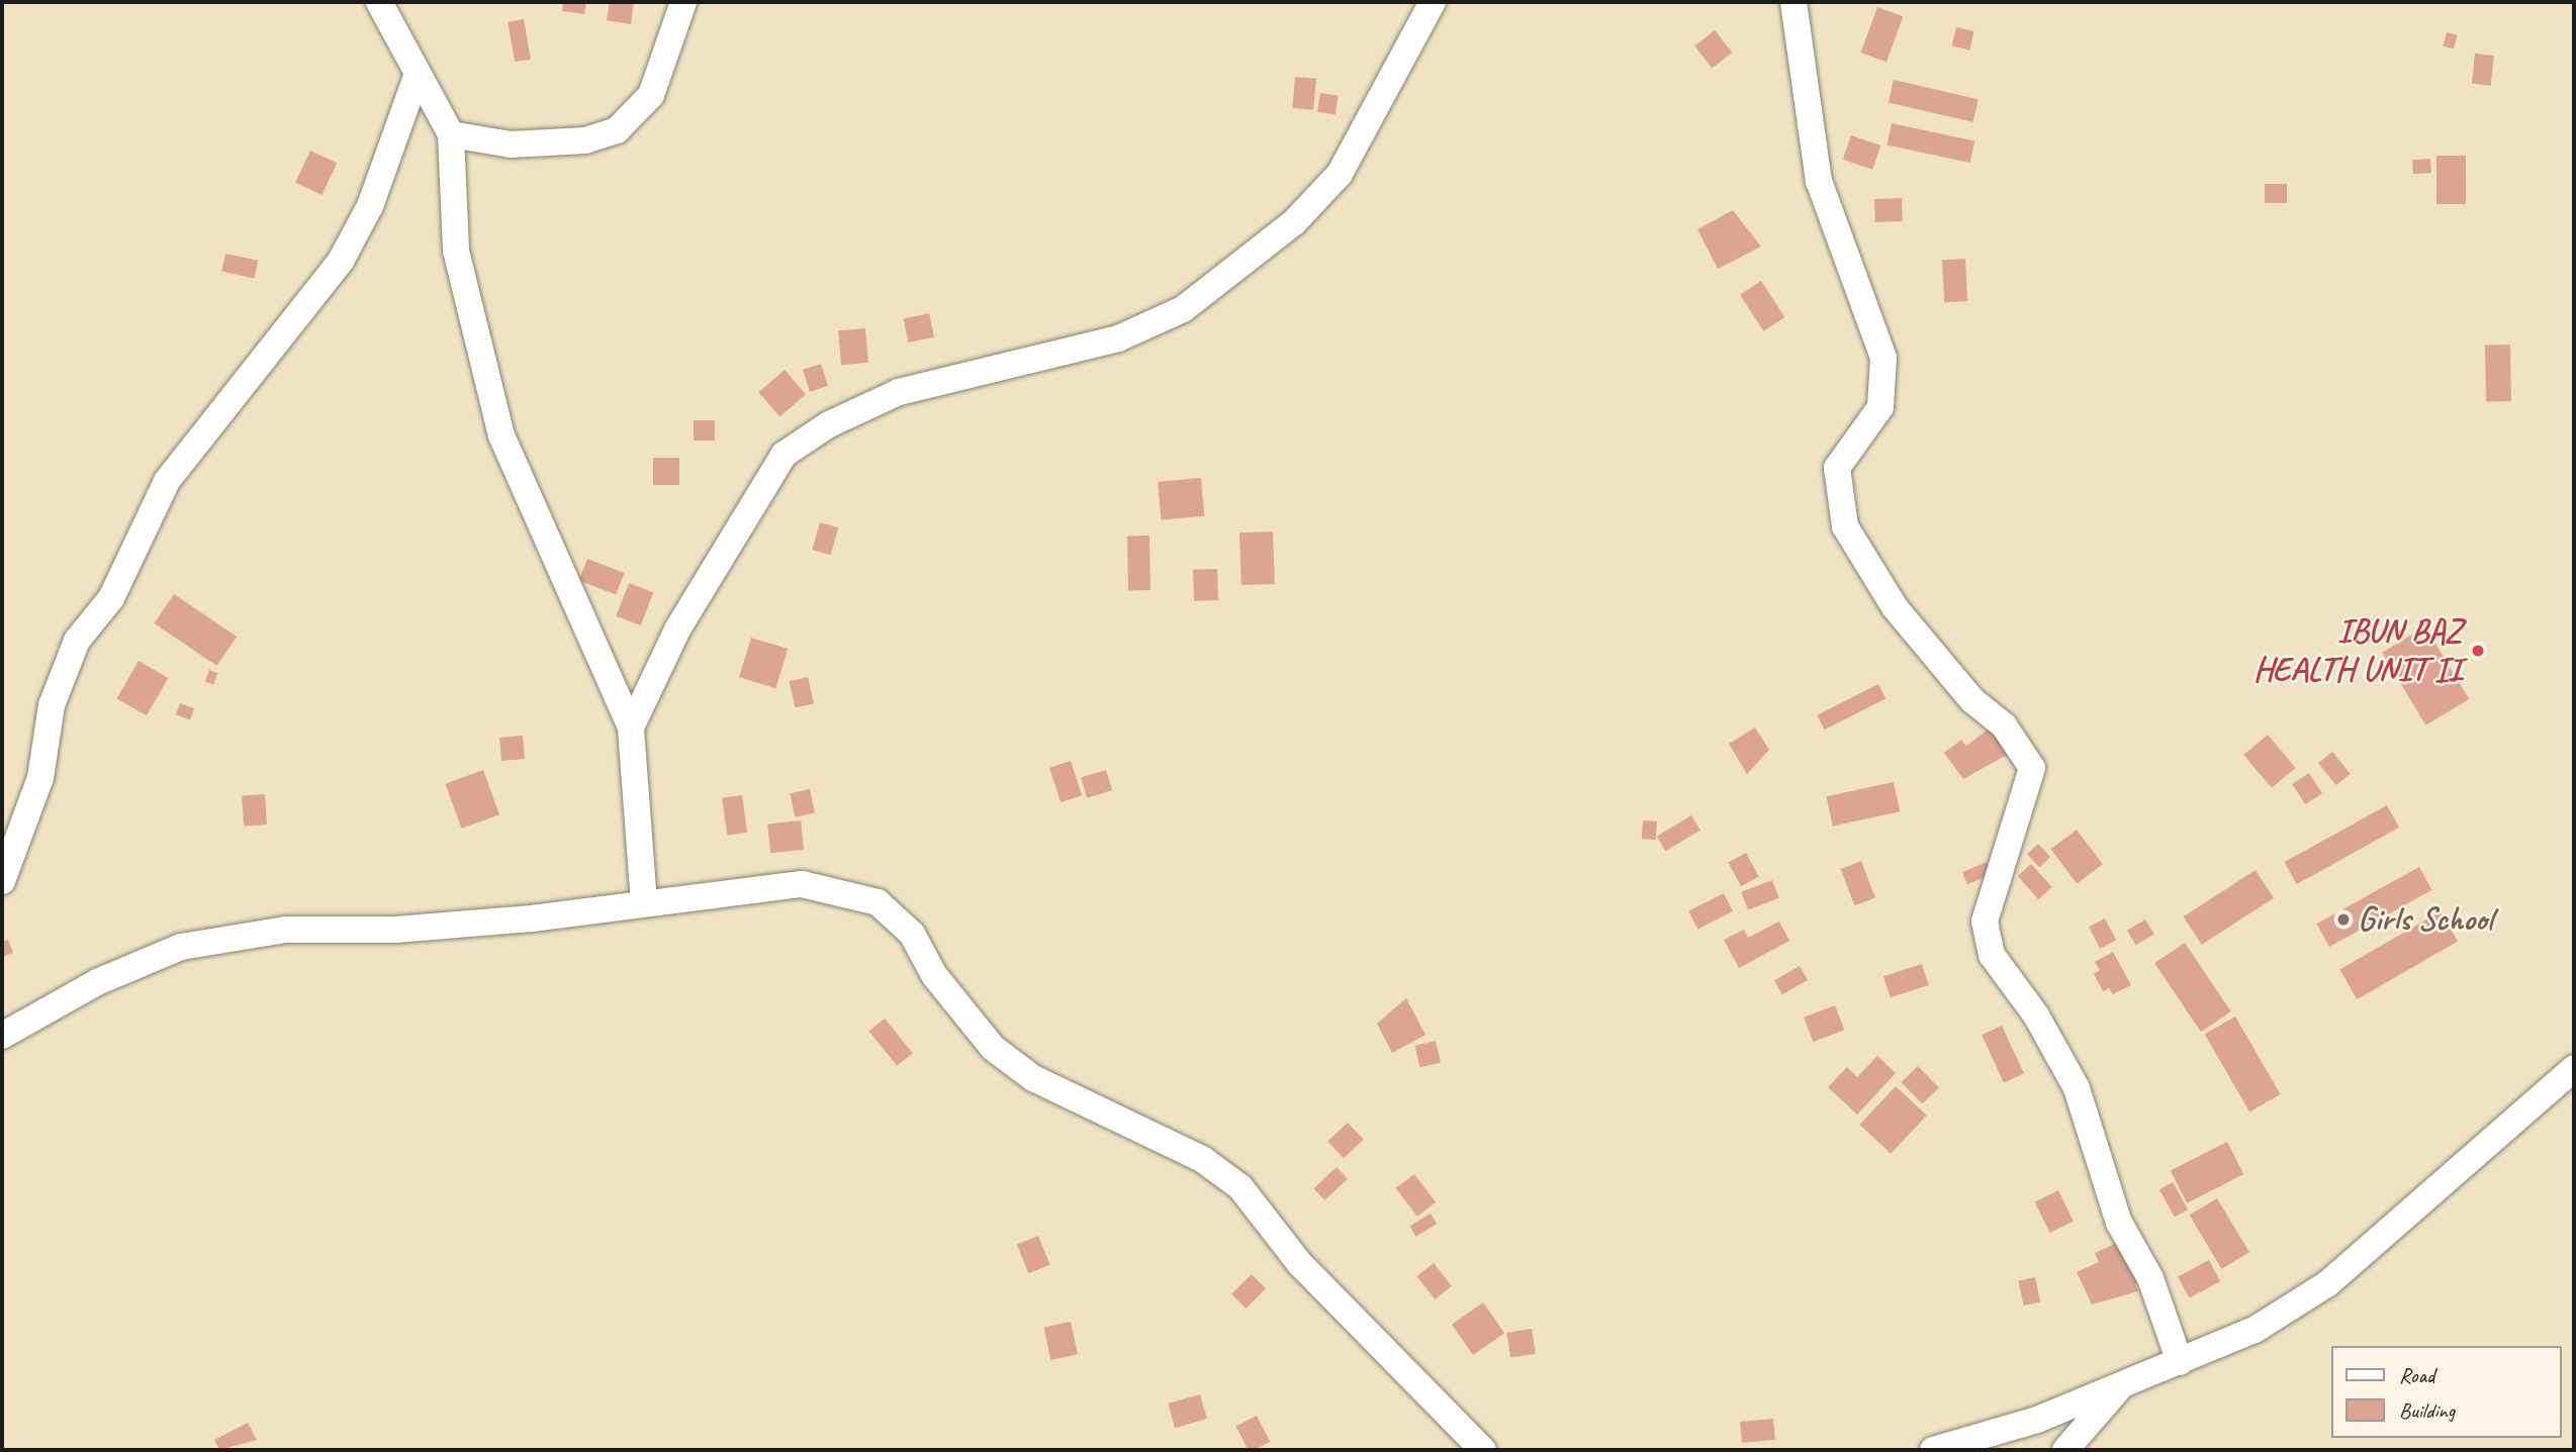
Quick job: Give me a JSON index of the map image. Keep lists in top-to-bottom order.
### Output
{
  "places": ["IBUN BAZ HEALTH UNIT II", "Girls School"],
  "legend": ["Road", "Building"]
}
